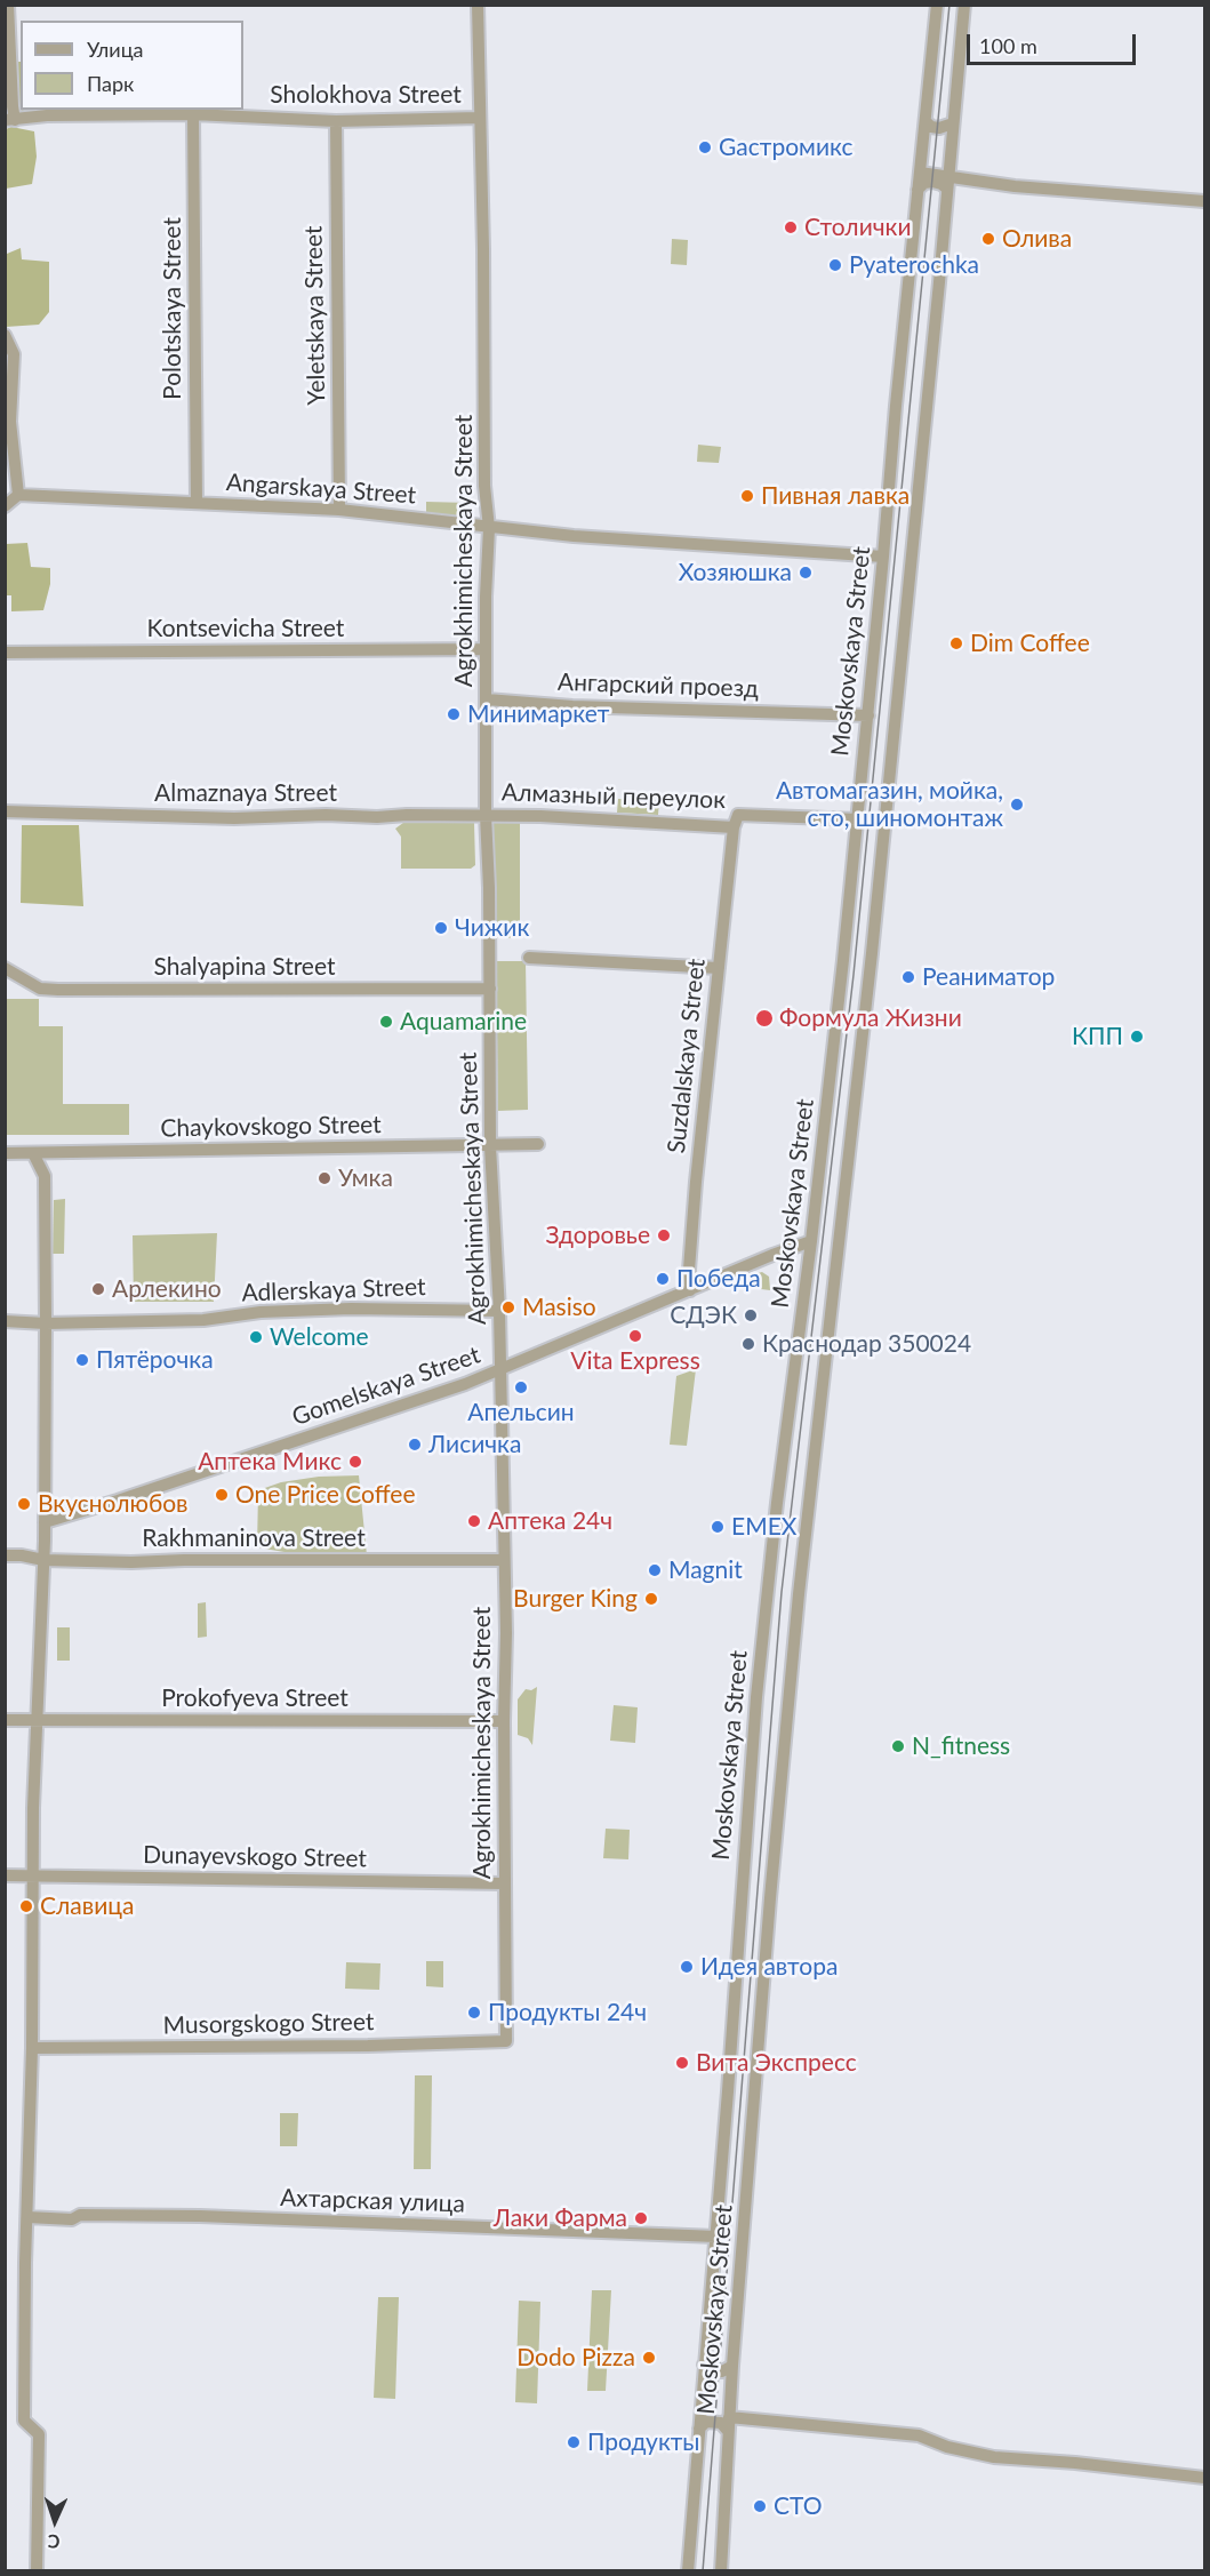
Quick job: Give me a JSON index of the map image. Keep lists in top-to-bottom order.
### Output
{
  "streets": {
    "street": [
      "Sholokhova Street",
      "Polotskaya Street",
      "Yeletskaya Street",
      "Angarskaya Street",
      "Agrokhimicheskaya Street",
      "Kontsevicha Street",
      "Moskovskaya Street",
      "Ангарский проезд",
      "Almaznaya Street",
      "Алмазный переулок",
      "Shalyapina Street",
      "Suzdalskaya Street",
      "Chaykovskogo Street",
      "Adlerskaya Street",
      "Gomelskaya Street",
      "Rakhmaninova Street",
      "Prokofyeva Street",
      "Dunayevskogo Street",
      "Musorgskogo Street",
      "Ахтарская улица"
    ]
  },
  "crossings": [
    ["Sholokhova Street", "Polotskaya Street"],
    ["Sholokhova Street", "Yeletskaya Street"],
    ["Sholokhova Street", "Agrokhimicheskaya Street"],
    ["Polotskaya Street", "Angarskaya Street"],
    ["Yeletskaya Street", "Angarskaya Street"],
    ["Angarskaya Street", "Agrokhimicheskaya Street"],
    ["Angarskaya Street", "Moskovskaya Street"],
    ["Agrokhimicheskaya Street", "Kontsevicha Street"],
    ["Agrokhimicheskaya Street", "Ангарский проезд"],
    ["Agrokhimicheskaya Street", "Almaznaya Street"],
    ["Agrokhimicheskaya Street", "Алмазный переулок"],
    ["Agrokhimicheskaya Street", "Shalyapina Street"],
    ["Agrokhimicheskaya Street", "Chaykovskogo Street"],
    ["Agrokhimicheskaya Street", "Adlerskaya Street"],
    ["Agrokhimicheskaya Street", "Gomelskaya Street"],
    ["Agrokhimicheskaya Street", "Rakhmaninova Street"],
    ["Agrokhimicheskaya Street", "Prokofyeva Street"],
    ["Agrokhimicheskaya Street", "Dunayevskogo Street"],
    ["Agrokhimicheskaya Street", "Musorgskogo Street"],
    ["Moskovskaya Street", "Ангарский проезд"],
    ["Moskovskaya Street", "Алмазный переулок"],
    ["Moskovskaya Street", "Gomelskaya Street"],
    ["Moskovskaya Street", "Ахтарская улица"],
    ["Almaznaya Street", "Алмазный переулок"],
    ["Алмазный переулок", "Suzdalskaya Street"],
    ["Suzdalskaya Street", "Gomelskaya Street"]
  ],
  "places": [
    "Gастромикс",
    "Столички",
    "Олива",
    "Pyaterochka",
    "Пивная лавка",
    "Хозяюшка",
    "Dim Coffee",
    "Минимаркет",
    "Автомагазин, мойка, сто, шиномонтаж",
    "Чижик",
    "Реаниматор",
    "Формула Жизни",
    "Aquamarine",
    "КПП",
    "Умка",
    "Здоровье",
    "Победа",
    "Арлекино",
    "Masiso",
    "СДЭК",
    "Vita Express",
    "Welcome",
    "Краснодар 350024",
    "Пятёрочка",
    "Апельсин",
    "Лисичка",
    "Аптека Микс",
    "One Price Coffee",
    "Вкуснолюбов",
    "Аптека 24ч",
    "EMEX",
    "Magnit",
    "Burger King",
    "N_fitness",
    "Славица",
    "Идея автора",
    "Продукты 24ч",
    "Вита Экспресс",
    "Лаки Фарма",
    "Dodo Pizza",
    "Продукты",
    "СТО"
  ],
  "legend": ["Улица", "Парк"],
  "scale_bar": "100 m",
  "north": "bottom"
}
